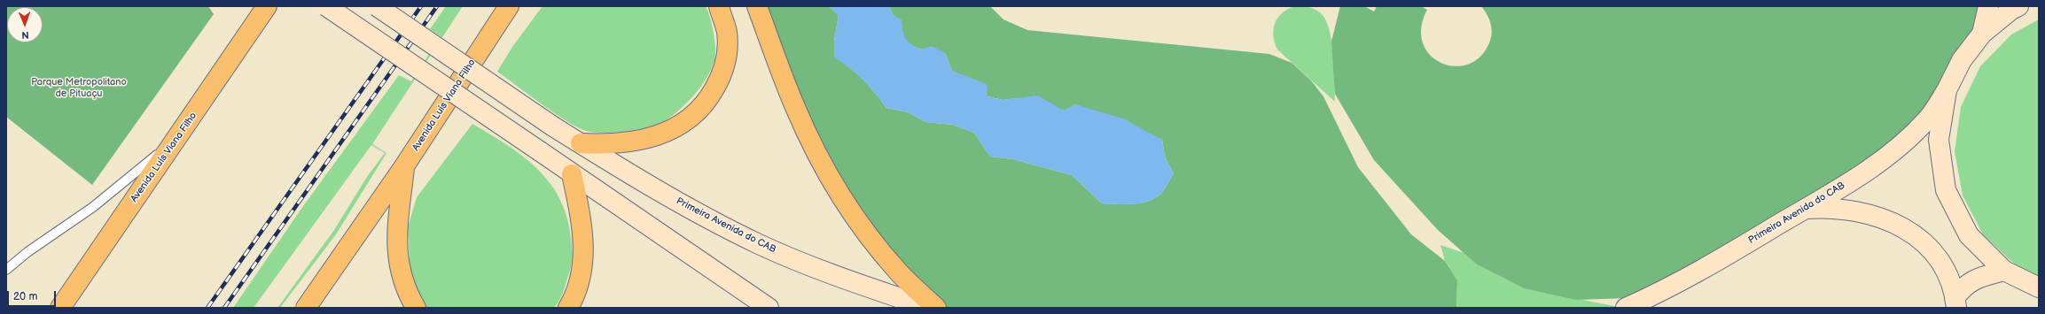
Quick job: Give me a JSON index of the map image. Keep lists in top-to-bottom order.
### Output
{
  "streets": {
    "highway": ["Avenida Luís Viana Filho"],
    "main road": ["Primeira Avenida do CAB"]
  },
  "parks": ["Parque Metropolitano de Pituaçu"],
  "scale_bar": "20 m",
  "north": "bottom"
}
